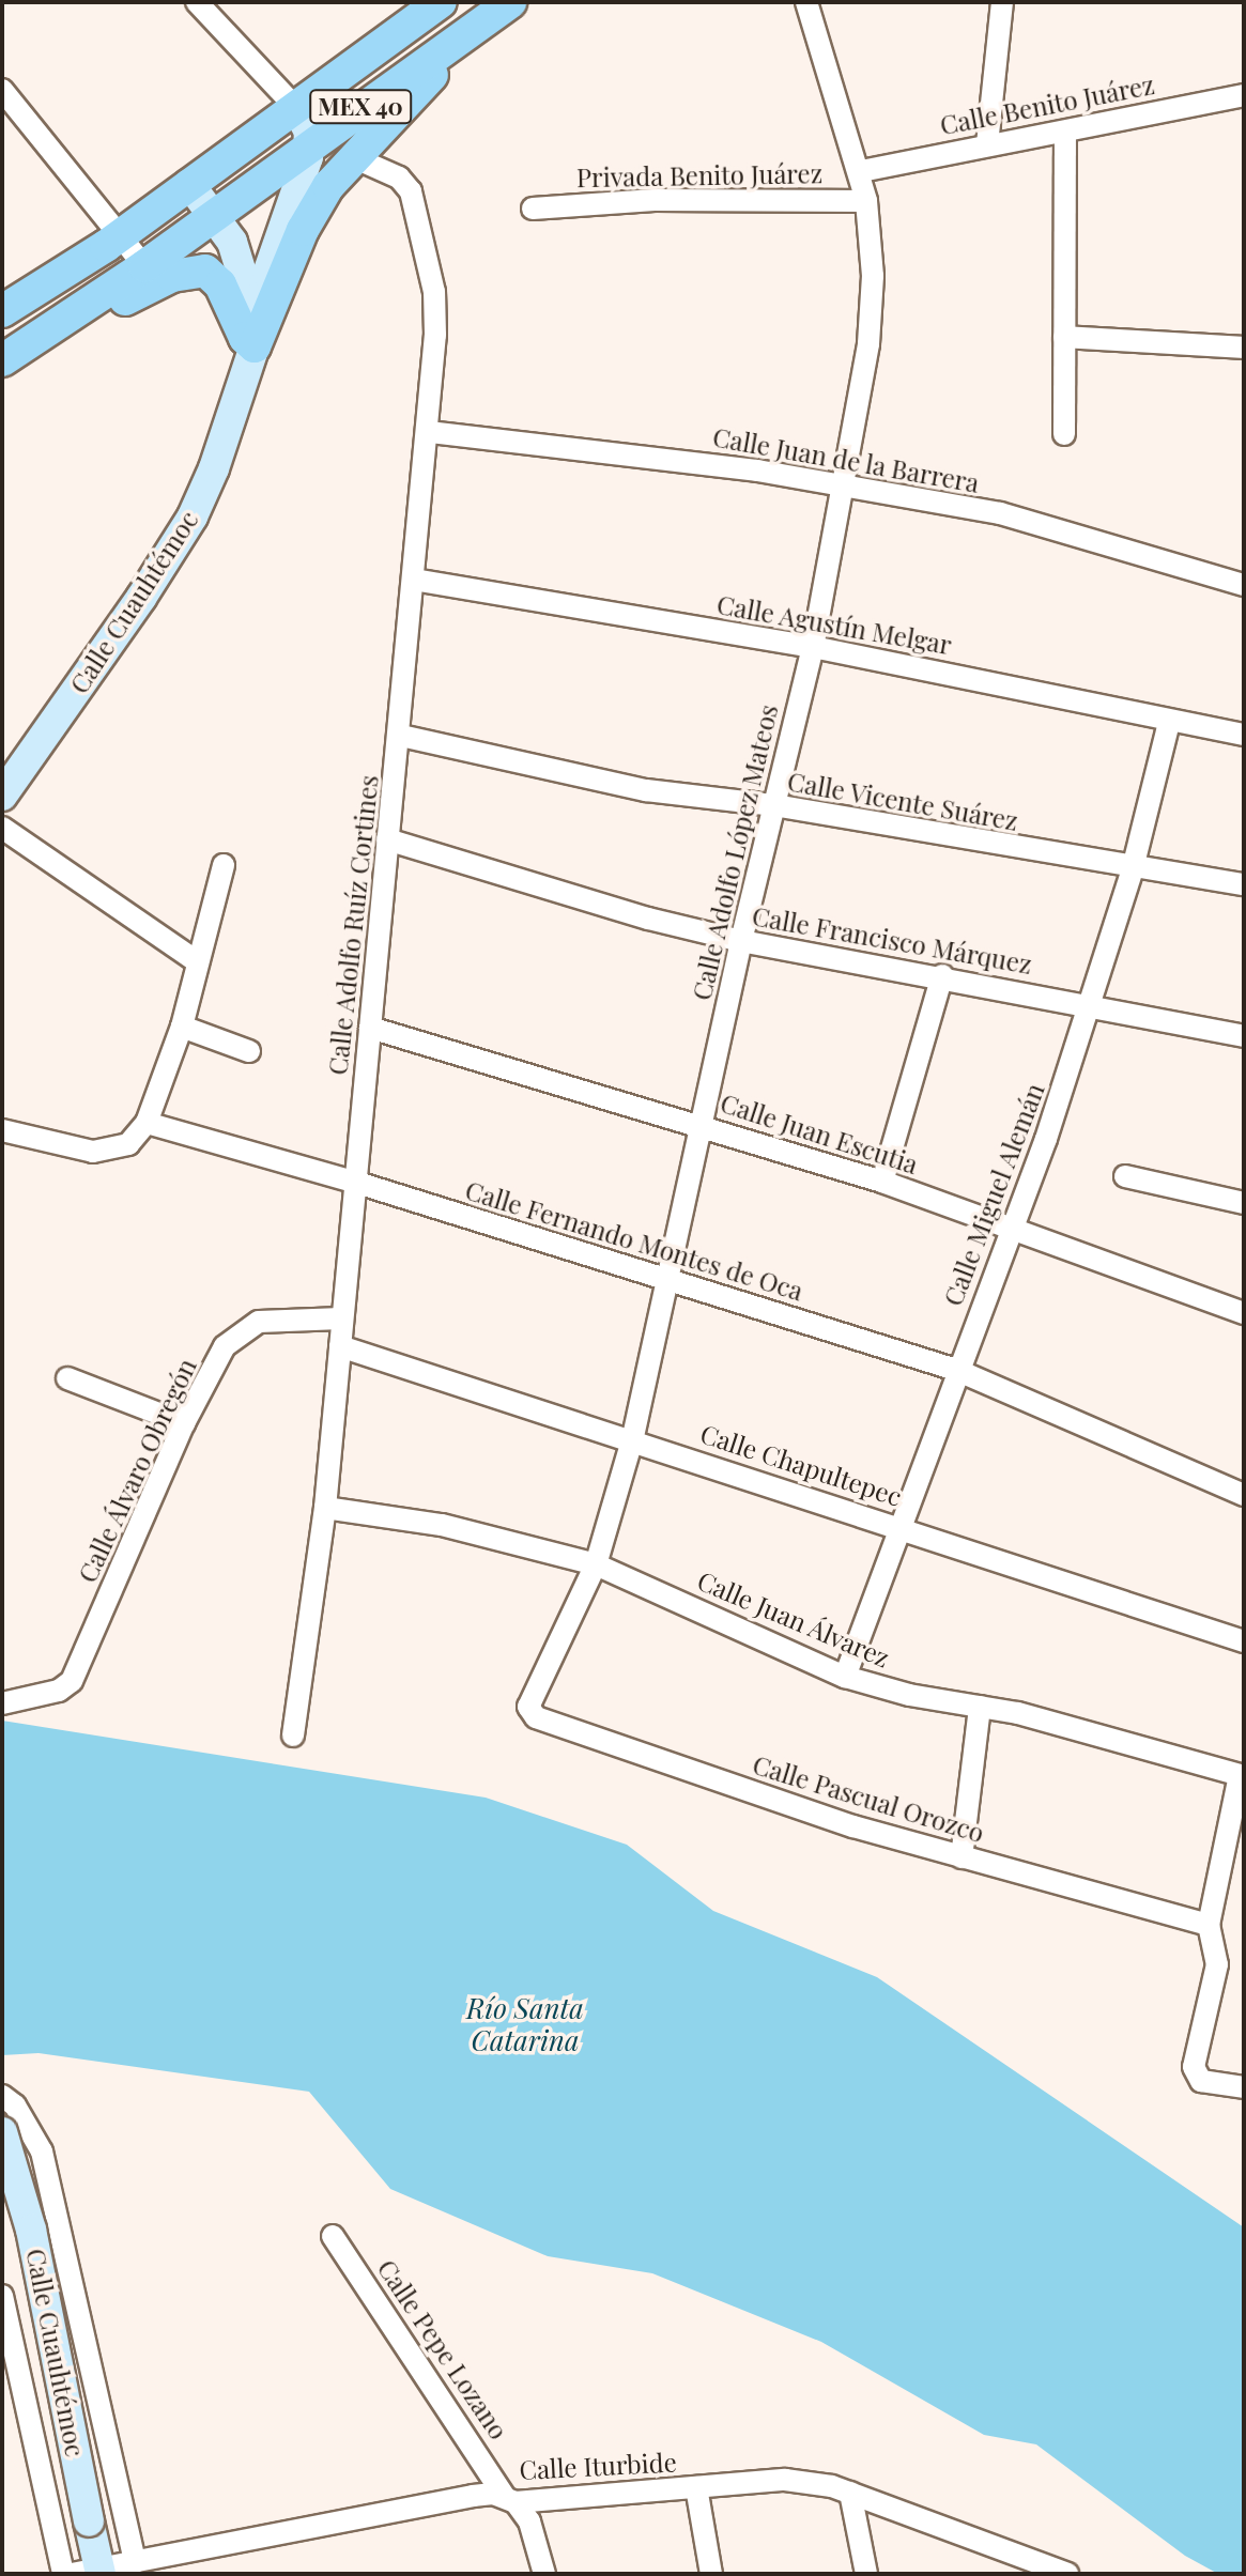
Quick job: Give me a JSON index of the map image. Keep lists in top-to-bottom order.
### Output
{
  "streets": {
    "main road": ["MEX 40"],
    "street": [
      "Calle Benito Juárez",
      "Privada Benito Juárez",
      "Calle Juan de la Barrera",
      "Calle Cuauhtémoc",
      "Calle Agustín Melgar",
      "Calle Vicente Suárez",
      "Calle Adolfo López Mateos",
      "Calle Adolfo Ruíz Cortines",
      "Calle Francisco Márquez",
      "Calle Juan Escutia",
      "Calle Miguel Alemán",
      "Calle Fernando Montes de Oca",
      "Calle Chapultepec",
      "Calle Álvaro Obregón",
      "Calle Juan Álvarez",
      "Calle Pascual Orozco",
      "Calle Pepe Lozano",
      "Calle Iturbide"
    ]
  },
  "crossings": [
    ["Calle Benito Juárez", "Calle Adolfo López Mateos"],
    ["MEX 40", "Calle Cuauhtémoc"],
    ["Privada Benito Juárez", "Calle Adolfo López Mateos"],
    ["Calle Juan de la Barrera", "Calle Adolfo López Mateos"],
    ["Calle Juan de la Barrera", "Calle Adolfo Ruíz Cortines"],
    ["Calle Cuauhtémoc", "Calle Iturbide"],
    ["Calle Agustín Melgar", "Calle Adolfo López Mateos"],
    ["Calle Agustín Melgar", "Calle Adolfo Ruíz Cortines"],
    ["Calle Agustín Melgar", "Calle Miguel Alemán"],
    ["Calle Vicente Suárez", "Calle Adolfo López Mateos"],
    ["Calle Vicente Suárez", "Calle Adolfo Ruíz Cortines"],
    ["Calle Vicente Suárez", "Calle Miguel Alemán"],
    ["Calle Adolfo López Mateos", "Calle Francisco Márquez"],
    ["Calle Adolfo López Mateos", "Calle Juan Escutia"],
    ["Calle Adolfo López Mateos", "Calle Fernando Montes de Oca"],
    ["Calle Adolfo López Mateos", "Calle Chapultepec"],
    ["Calle Adolfo López Mateos", "Calle Juan Álvarez"],
    ["Calle Adolfo López Mateos", "Calle Pascual Orozco"],
    ["Calle Adolfo Ruíz Cortines", "Calle Francisco Márquez"],
    ["Calle Adolfo Ruíz Cortines", "Calle Juan Escutia"],
    ["Calle Adolfo Ruíz Cortines", "Calle Fernando Montes de Oca"],
    ["Calle Adolfo Ruíz Cortines", "Calle Chapultepec"],
    ["Calle Adolfo Ruíz Cortines", "Calle Álvaro Obregón"],
    ["Calle Adolfo Ruíz Cortines", "Calle Juan Álvarez"],
    ["Calle Francisco Márquez", "Calle Miguel Alemán"],
    ["Calle Juan Escutia", "Calle Miguel Alemán"],
    ["Calle Miguel Alemán", "Calle Fernando Montes de Oca"],
    ["Calle Miguel Alemán", "Calle Chapultepec"],
    ["Calle Miguel Alemán", "Calle Juan Álvarez"],
    ["Calle Pepe Lozano", "Calle Iturbide"]
  ],
  "water": ["Río Santa Catarina"]
}
